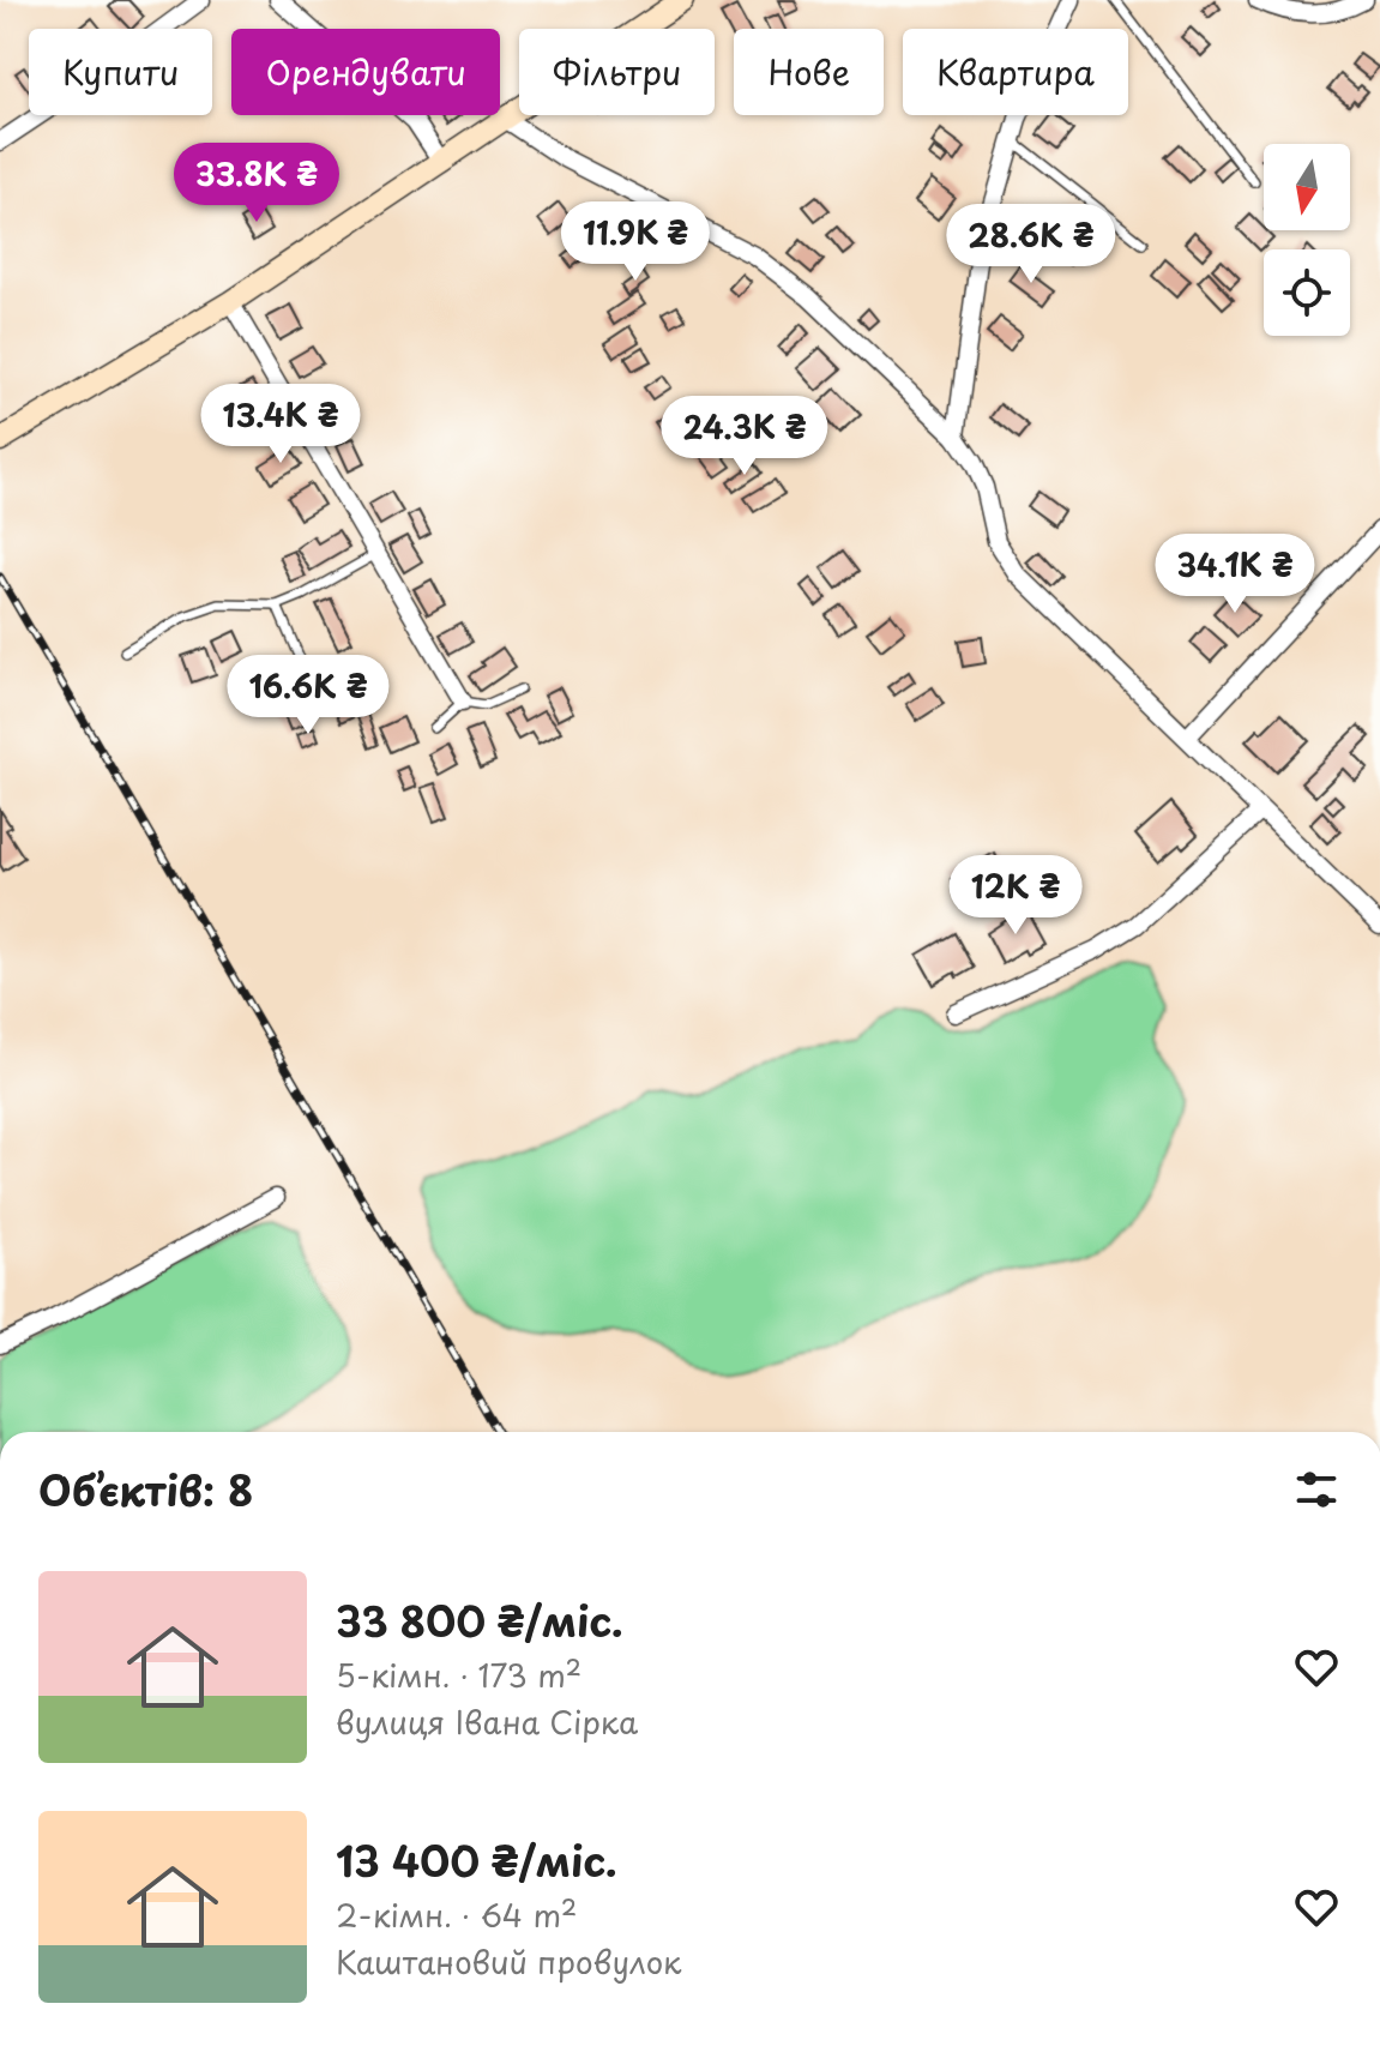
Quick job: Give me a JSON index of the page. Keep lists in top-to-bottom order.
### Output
{
  "north": "bottom",
  "page": {
    "chip": [
      "Купити",
      "Орендувати",
      "Фільтри",
      "Нове",
      "Квартира"
    ],
    "price": [
      "33.8K ₴",
      "11.9K ₴",
      "28.6K ₴",
      "13.4K ₴",
      "24.3K ₴",
      "34.1K ₴",
      "16.6K ₴",
      "12K ₴"
    ],
    "heading": "Об’єктів: 8",
    "list": [
      {
        "name": "33 800 ₴/міс.",
        "note": "5-кімн. · 173 m² · вулиця Івана Сірка"
      },
      {
        "name": "13 400 ₴/міс.",
        "note": "2-кімн. · 64 m² · Каштановий провулок"
      }
    ]
  }
}
